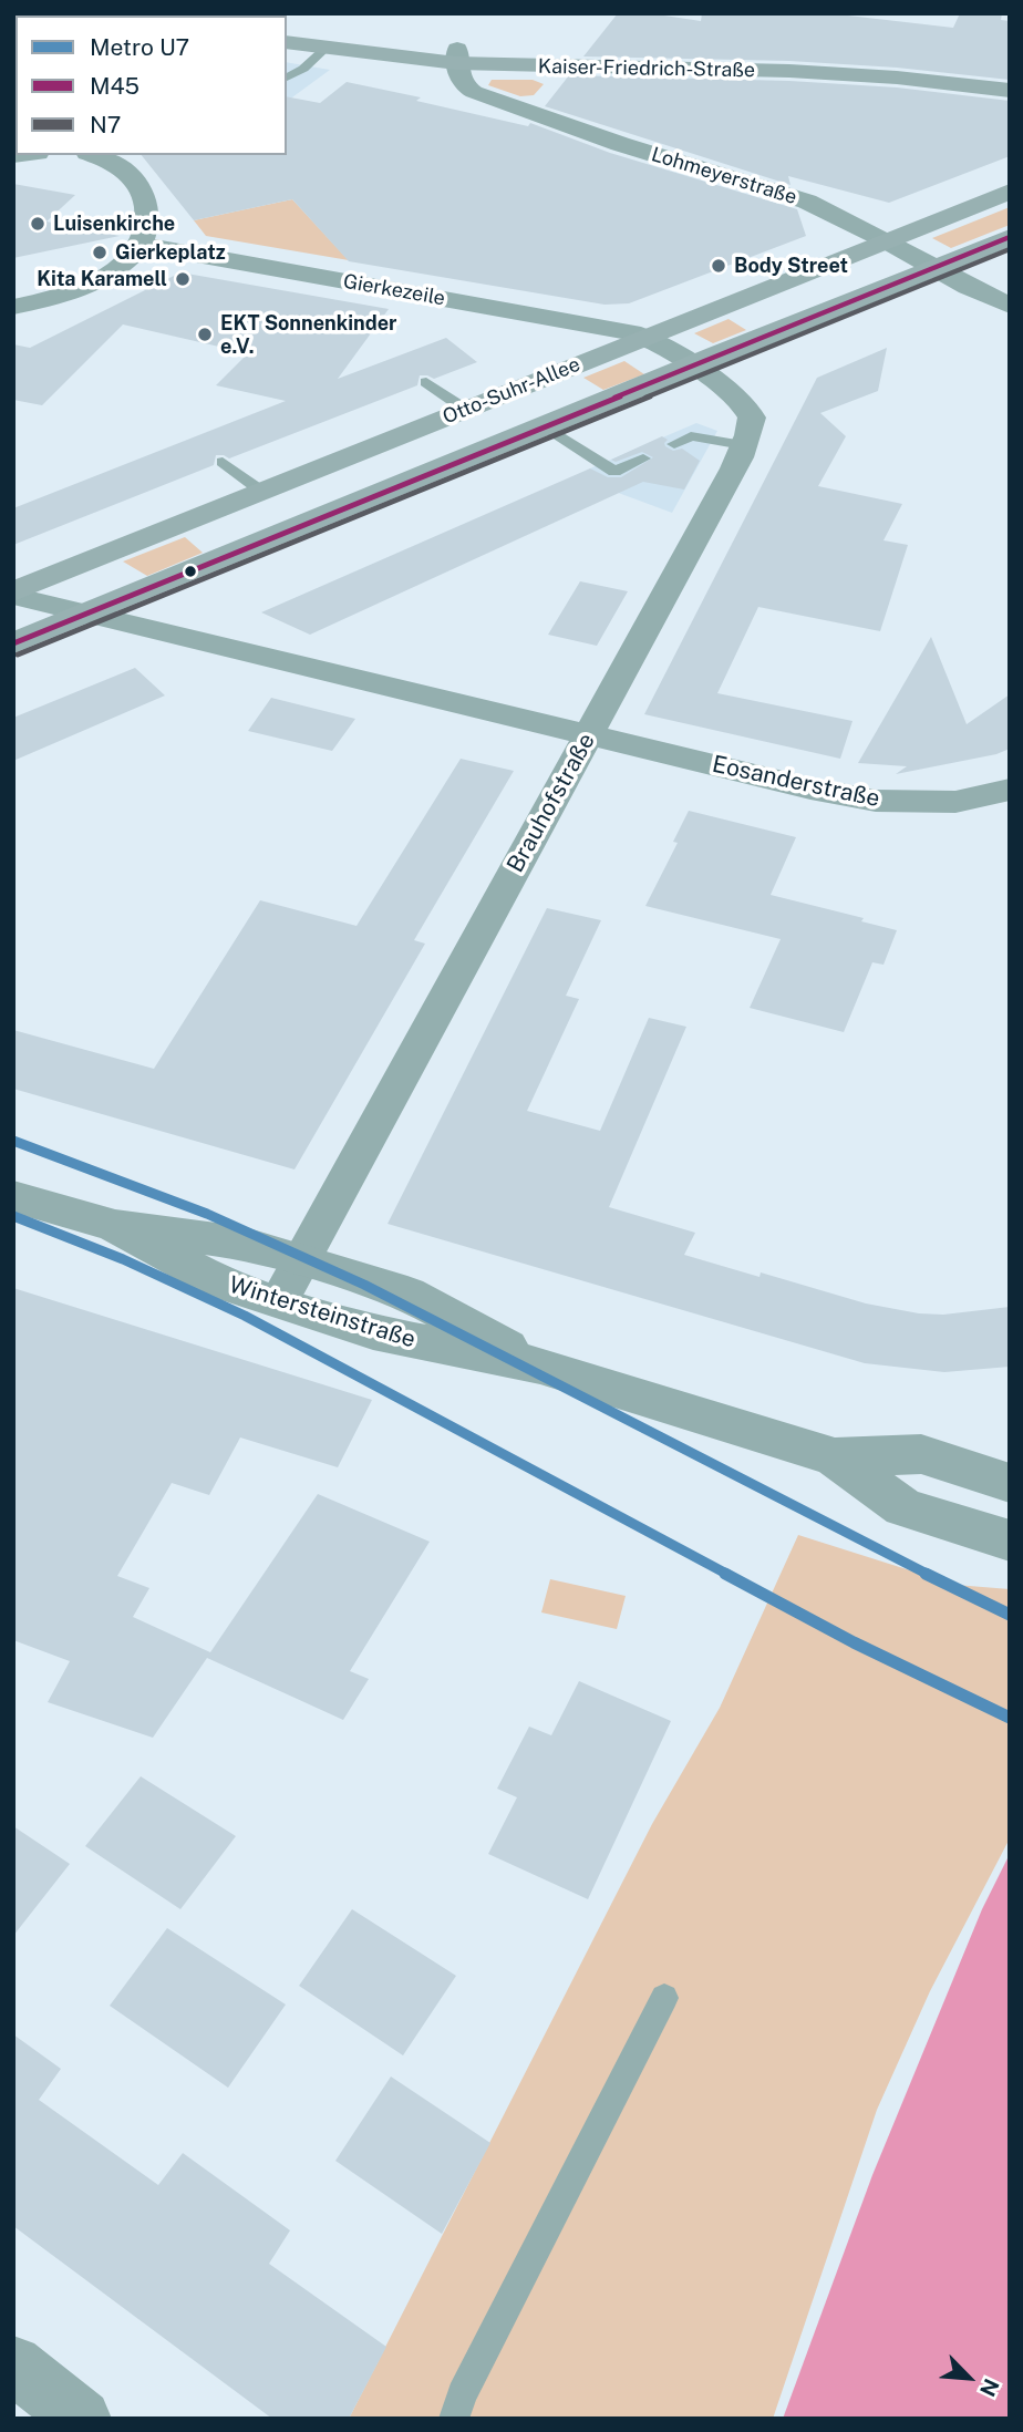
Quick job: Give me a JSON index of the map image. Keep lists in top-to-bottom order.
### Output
{
  "streets": {
    "main road": ["Kaiser-Friedrich-Straße", "Otto-Suhr-Allee"],
    "street": [
      "Lohmeyerstraße",
      "Gierkezeile",
      "Eosanderstraße",
      "Brauhofstraße",
      "Wintersteinstraße"
    ]
  },
  "crossings": [
    ["Kaiser-Friedrich-Straße", "Lohmeyerstraße"],
    ["Lohmeyerstraße", "Otto-Suhr-Allee"],
    ["Gierkezeile", "Otto-Suhr-Allee"],
    ["Gierkezeile", "Brauhofstraße"],
    ["Otto-Suhr-Allee", "Eosanderstraße"],
    ["Otto-Suhr-Allee", "Brauhofstraße"],
    ["Eosanderstraße", "Brauhofstraße"],
    ["Brauhofstraße", "Wintersteinstraße"]
  ],
  "places": [
    "Luisenkirche",
    "Gierkeplatz",
    "Body Street",
    "Kita Karamell",
    "EKT Sonnenkinder e.V."
  ],
  "lines": ["transit line M45", "transit line N7", "metro line U7"],
  "legend": ["Metro U7", "M45", "N7"],
  "north": "bottom right"
}
